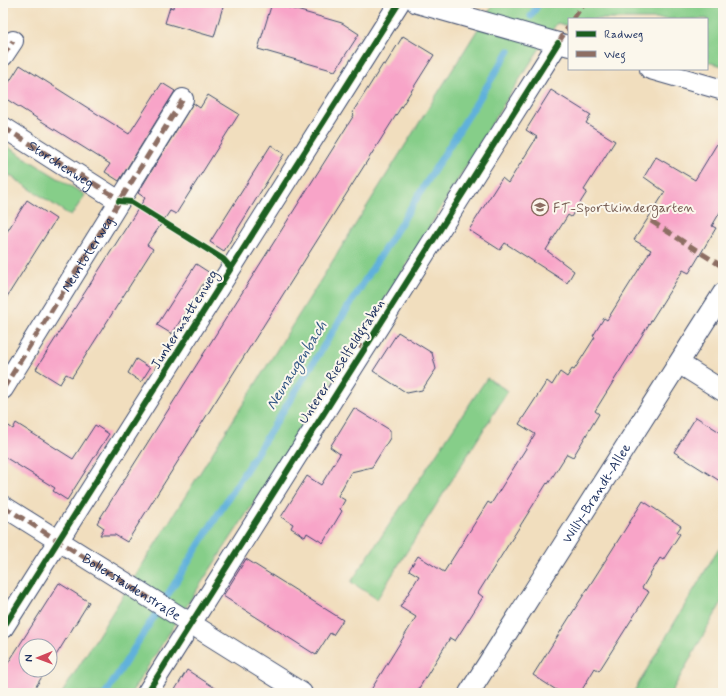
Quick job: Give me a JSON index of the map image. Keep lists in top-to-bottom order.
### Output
{
  "streets": {
    "street": [
      "Storchenweg",
      "Neuntöterweg",
      "Junkermattenweg",
      "Unterer Rieselfeldgraben",
      "Willy-Brandt-Allee",
      "Bollerstaudenstraße"
    ]
  },
  "crossings": [
    ["Storchenweg", "Neuntöterweg"],
    ["Junkermattenweg", "Bollerstaudenstraße"],
    ["Unterer Rieselfeldgraben", "Bollerstaudenstraße"]
  ],
  "water": ["Neunaugenbach"],
  "places": {
    "school or university": ["FT-Sportkindergarten"]
  },
  "legend": ["Radweg", "Weg"],
  "north": "left"
}
